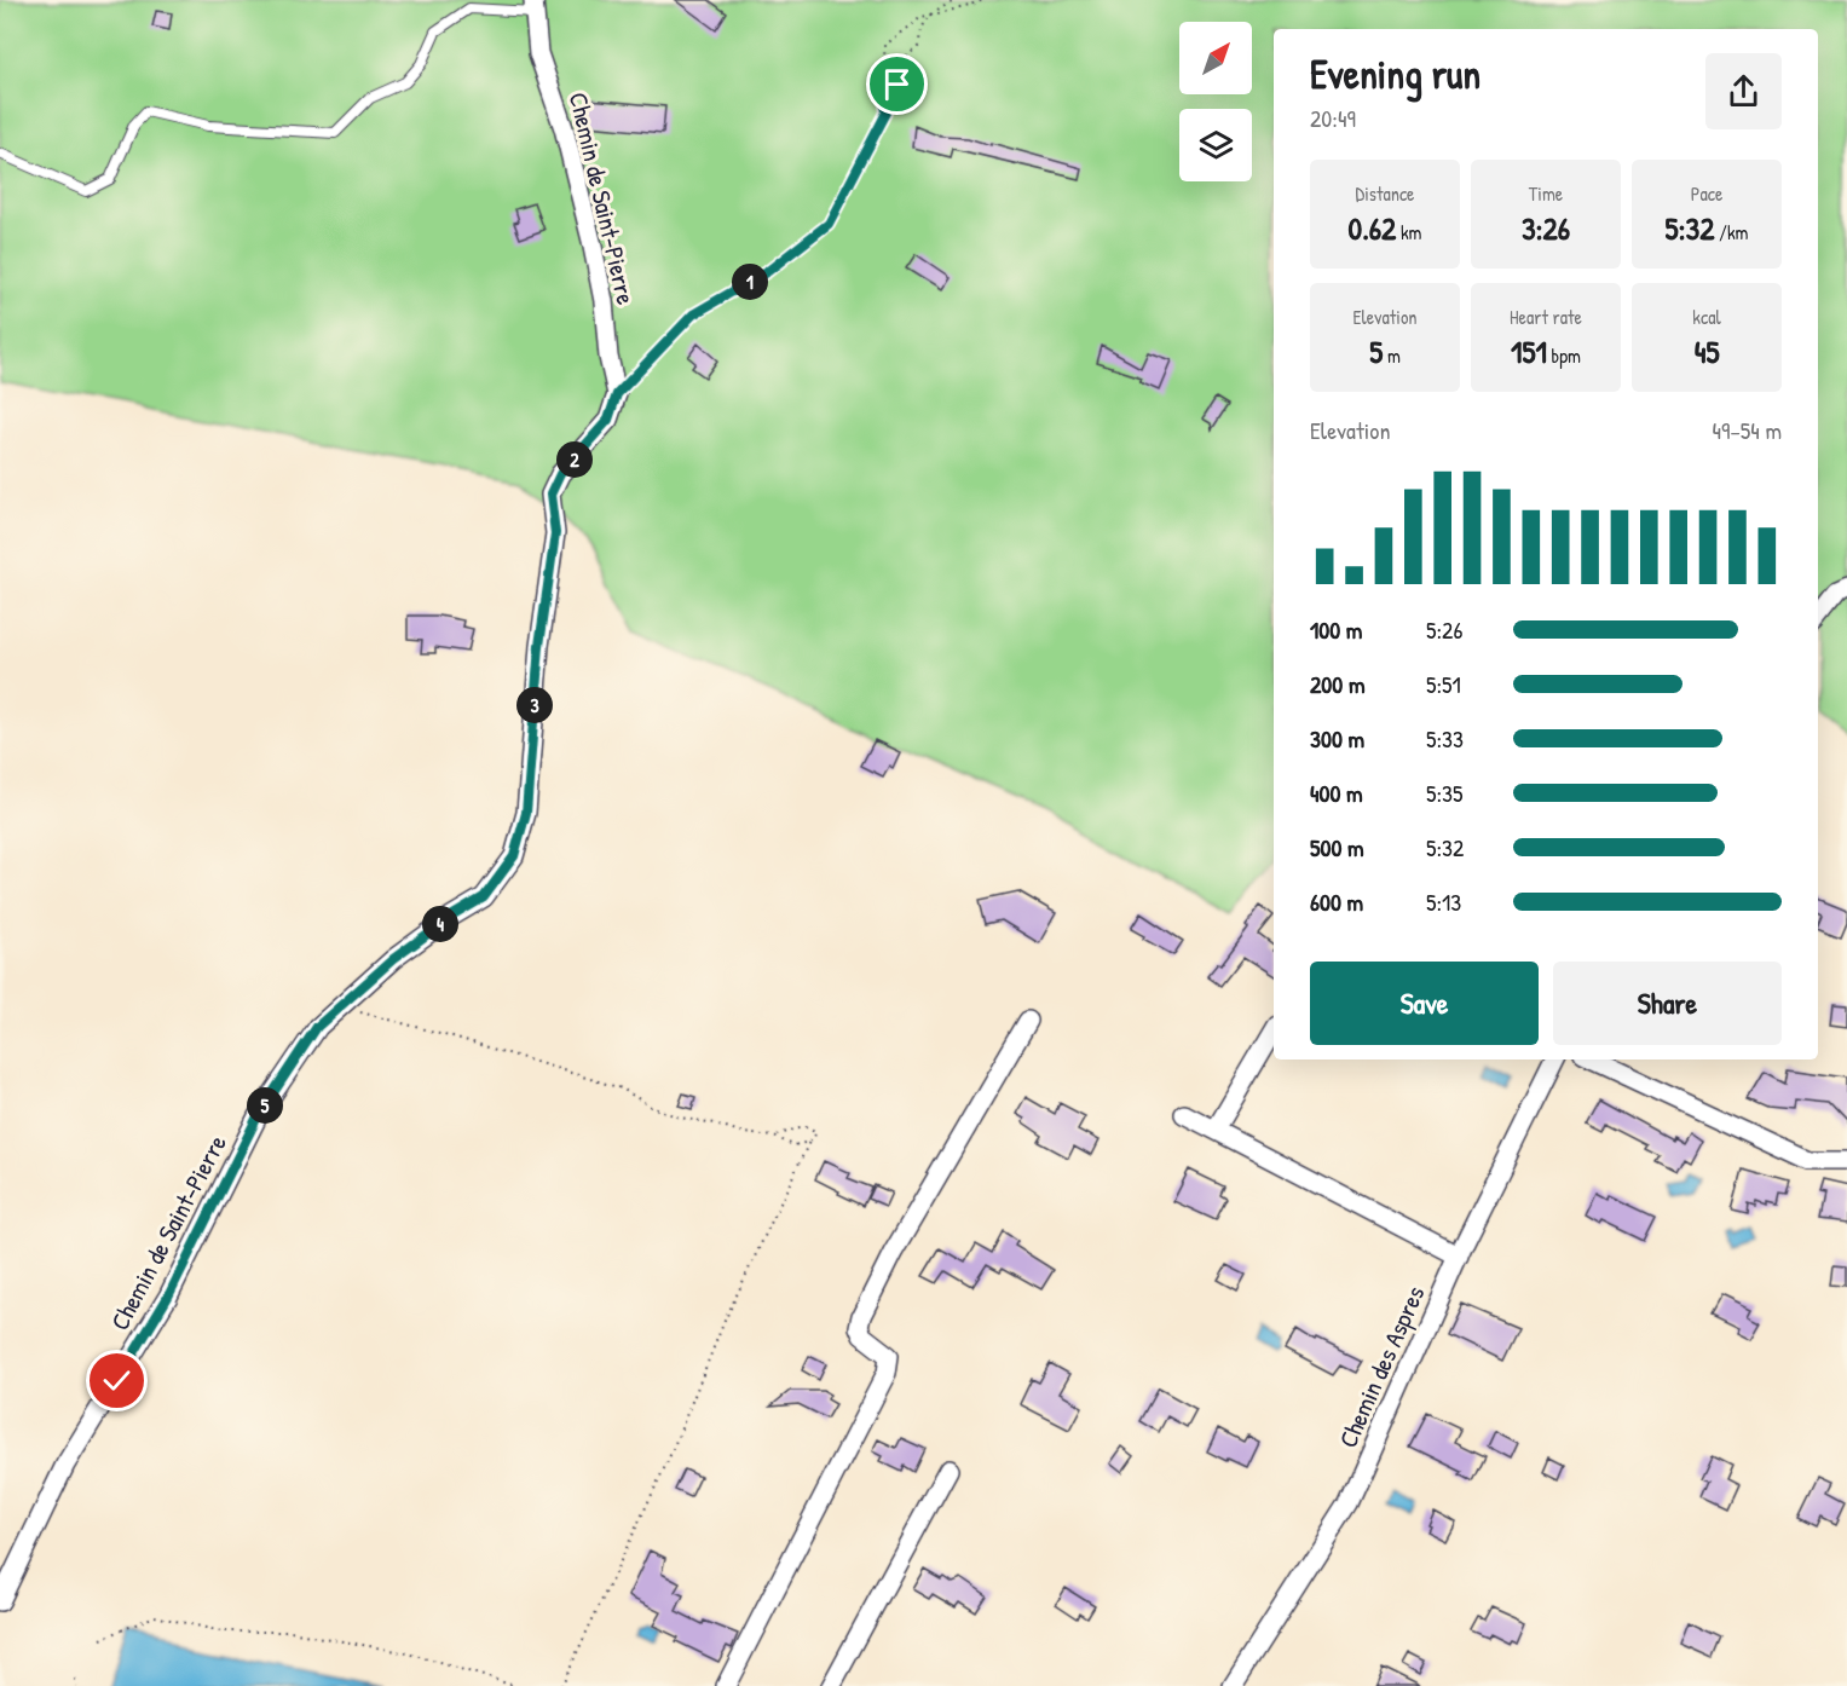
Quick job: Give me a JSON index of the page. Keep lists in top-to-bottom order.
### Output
{
  "streets": {
    "street": ["Chemin de Saint-Pierre", "Chemin des Aspres"]
  },
  "north": "top right",
  "page": {
    "heading": ["Evening run", "20:49"],
    "stats": [
      ["Distance", "0.62 km"],
      ["Time", "3:26"],
      ["Pace", "5:32 /km"],
      ["Elevation", "5 m"],
      ["Heart rate", "151 bpm"],
      ["kcal", "45"]
    ],
    "pins": [
      "1",
      "2",
      "3",
      "4",
      "5"
    ],
    "chart": ["Elevation", "49–54 m"],
    "list": [
      {
        "name": "100 m",
        "note": "5:26"
      },
      {
        "name": "200 m",
        "note": "5:51"
      },
      {
        "name": "300 m",
        "note": "5:33"
      },
      {
        "name": "400 m",
        "note": "5:35"
      },
      {
        "name": "500 m",
        "note": "5:32"
      },
      {
        "name": "600 m",
        "note": "5:13"
      }
    ],
    "buttons": ["Save", "Share"]
  }
}
